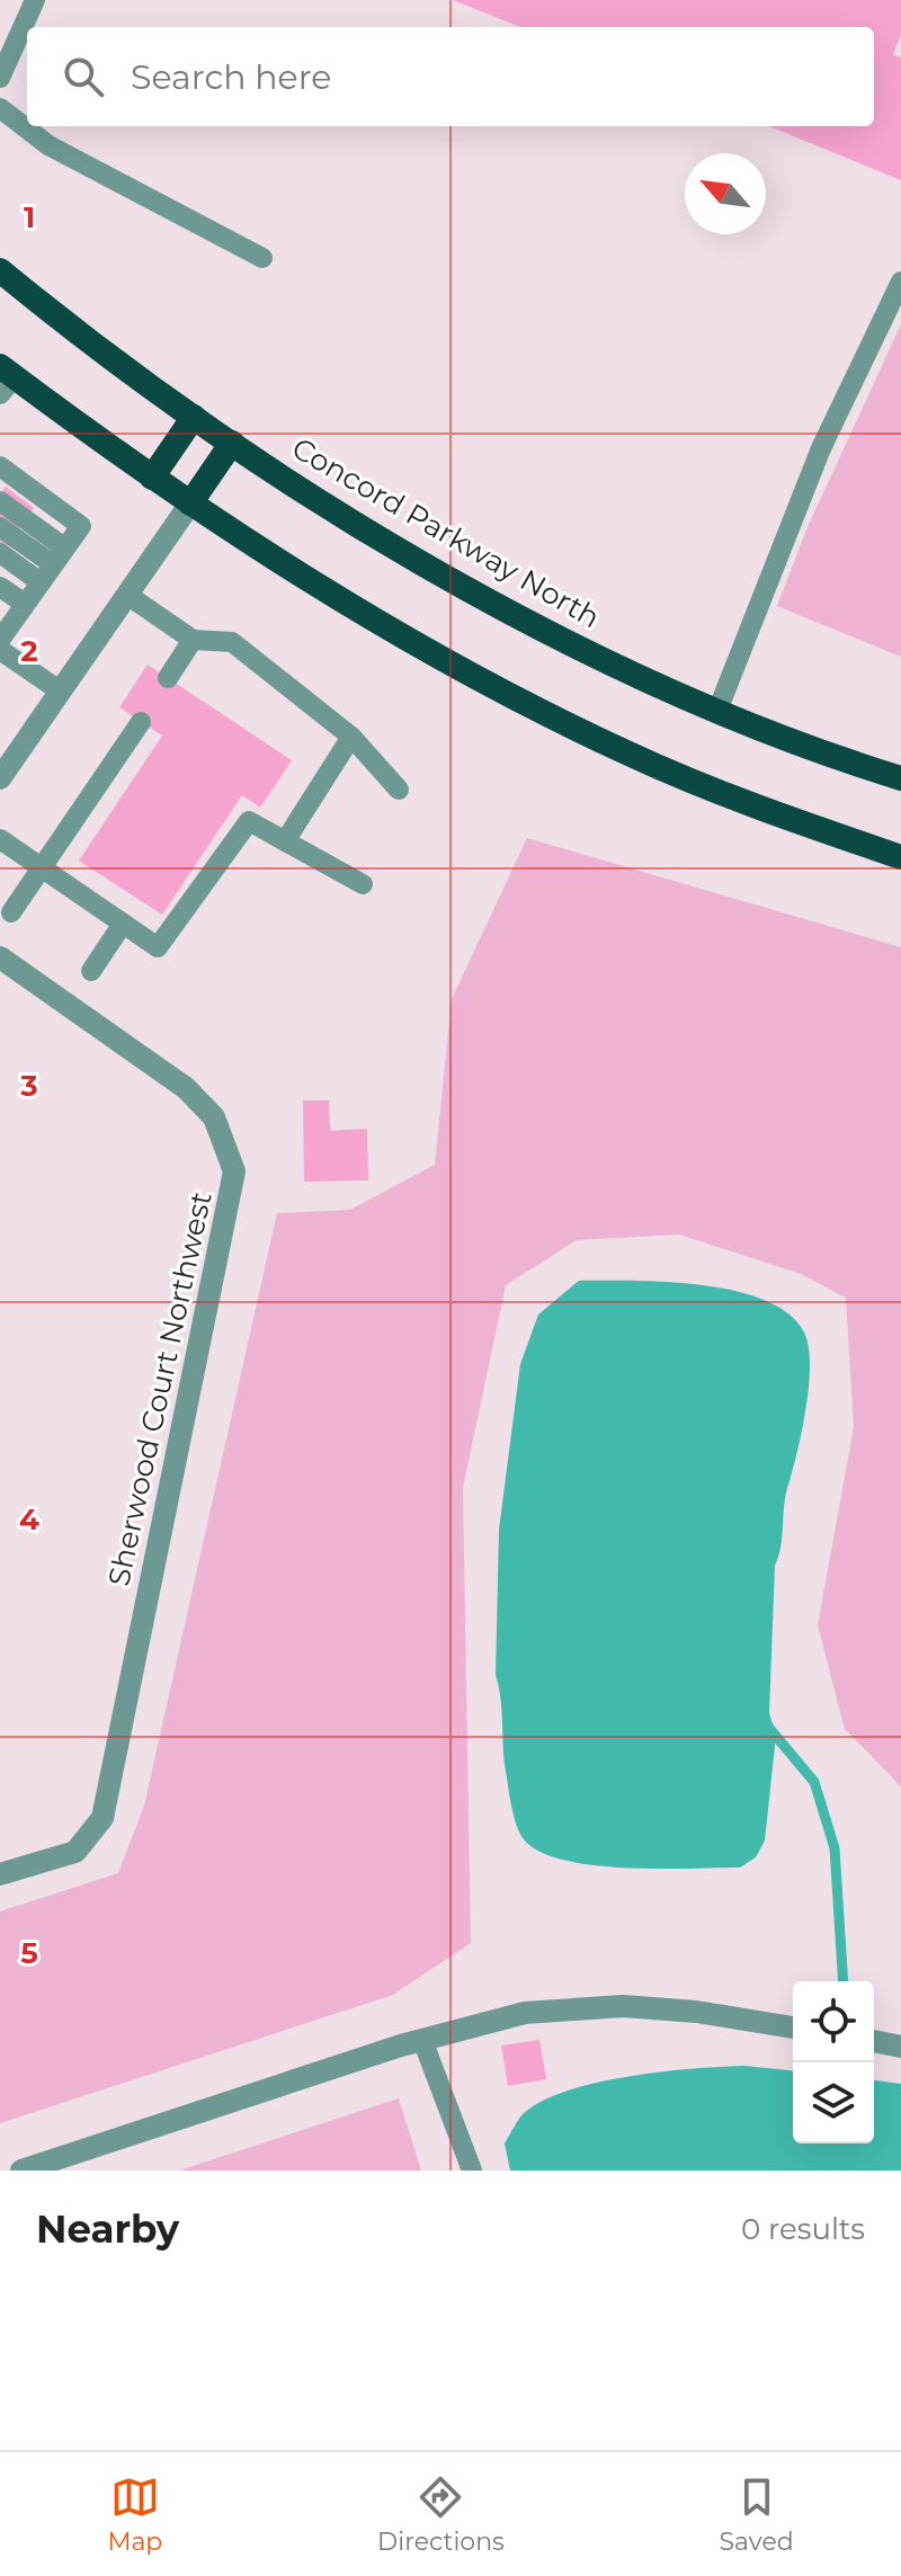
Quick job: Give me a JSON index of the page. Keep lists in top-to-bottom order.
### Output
{
  "streets": {
    "highway": ["Concord Parkway North"],
    "street": ["Sherwood Court Northwest"]
  },
  "north": "top left",
  "page": {
    "search": "Search here",
    "heading": ["Nearby", "0 results"],
    "nav": ["Map", "Directions", "Saved"]
  },
  "grid": {
    "rows": [
      "1",
      "2",
      "3",
      "4",
      "5"
    ]
  }
}
